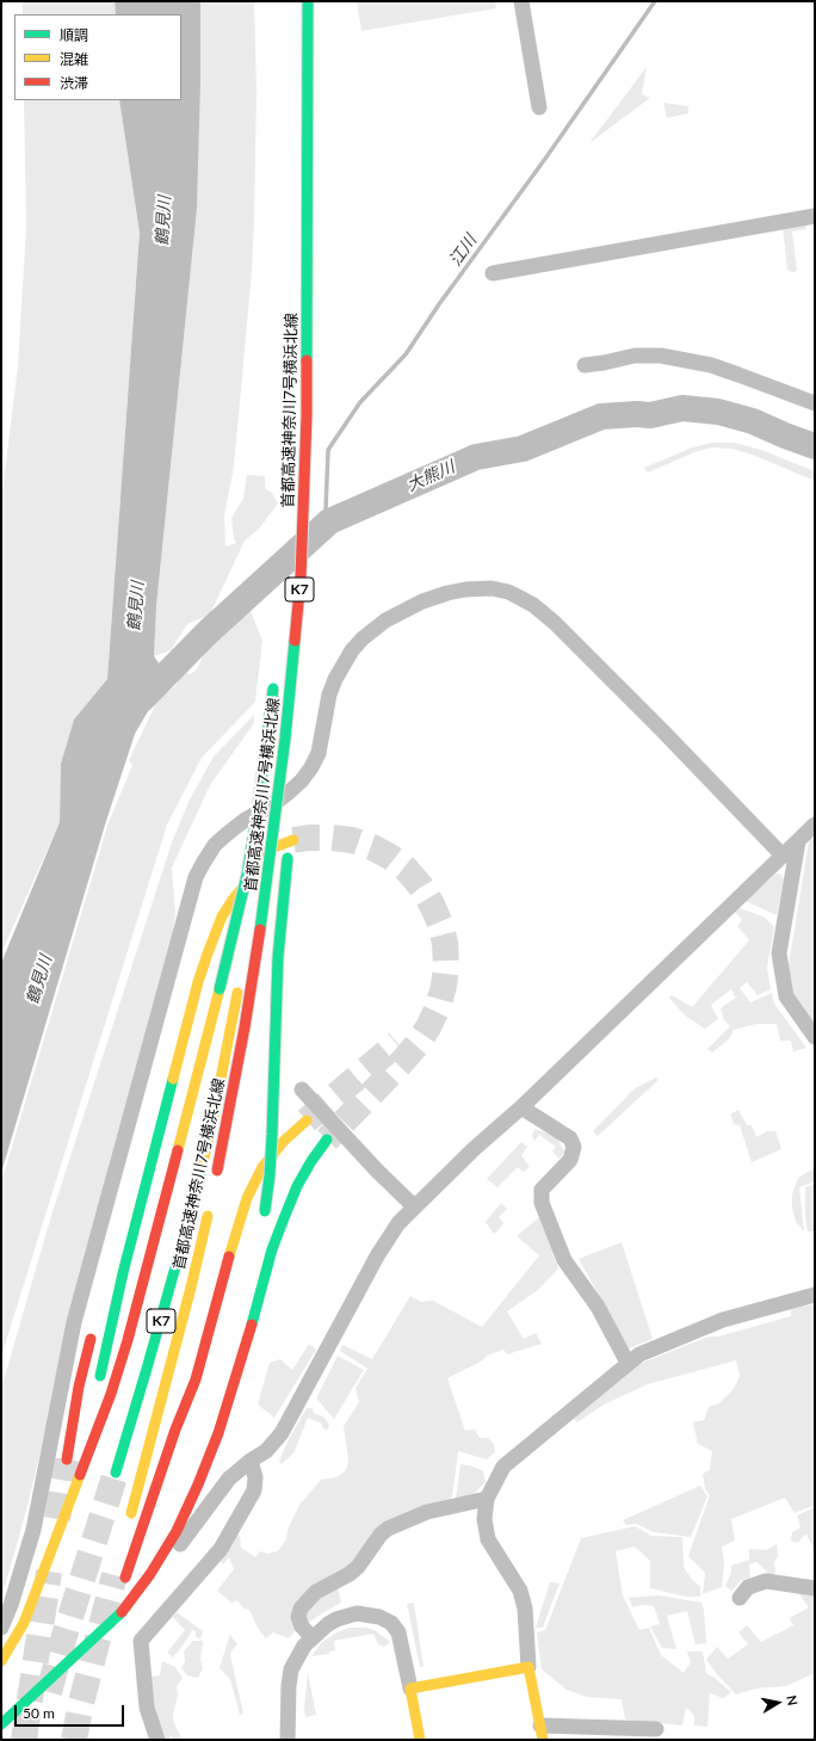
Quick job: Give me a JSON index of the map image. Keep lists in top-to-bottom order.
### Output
{
  "streets": {
    "main road": ["首都高速神奈川7号横浜北線", "K7"]
  },
  "water": ["鶴見川", "江川", "大熊川"],
  "legend": ["順調", "混雑", "渋滞"],
  "scale_bar": "50 m",
  "north": "right"
}
